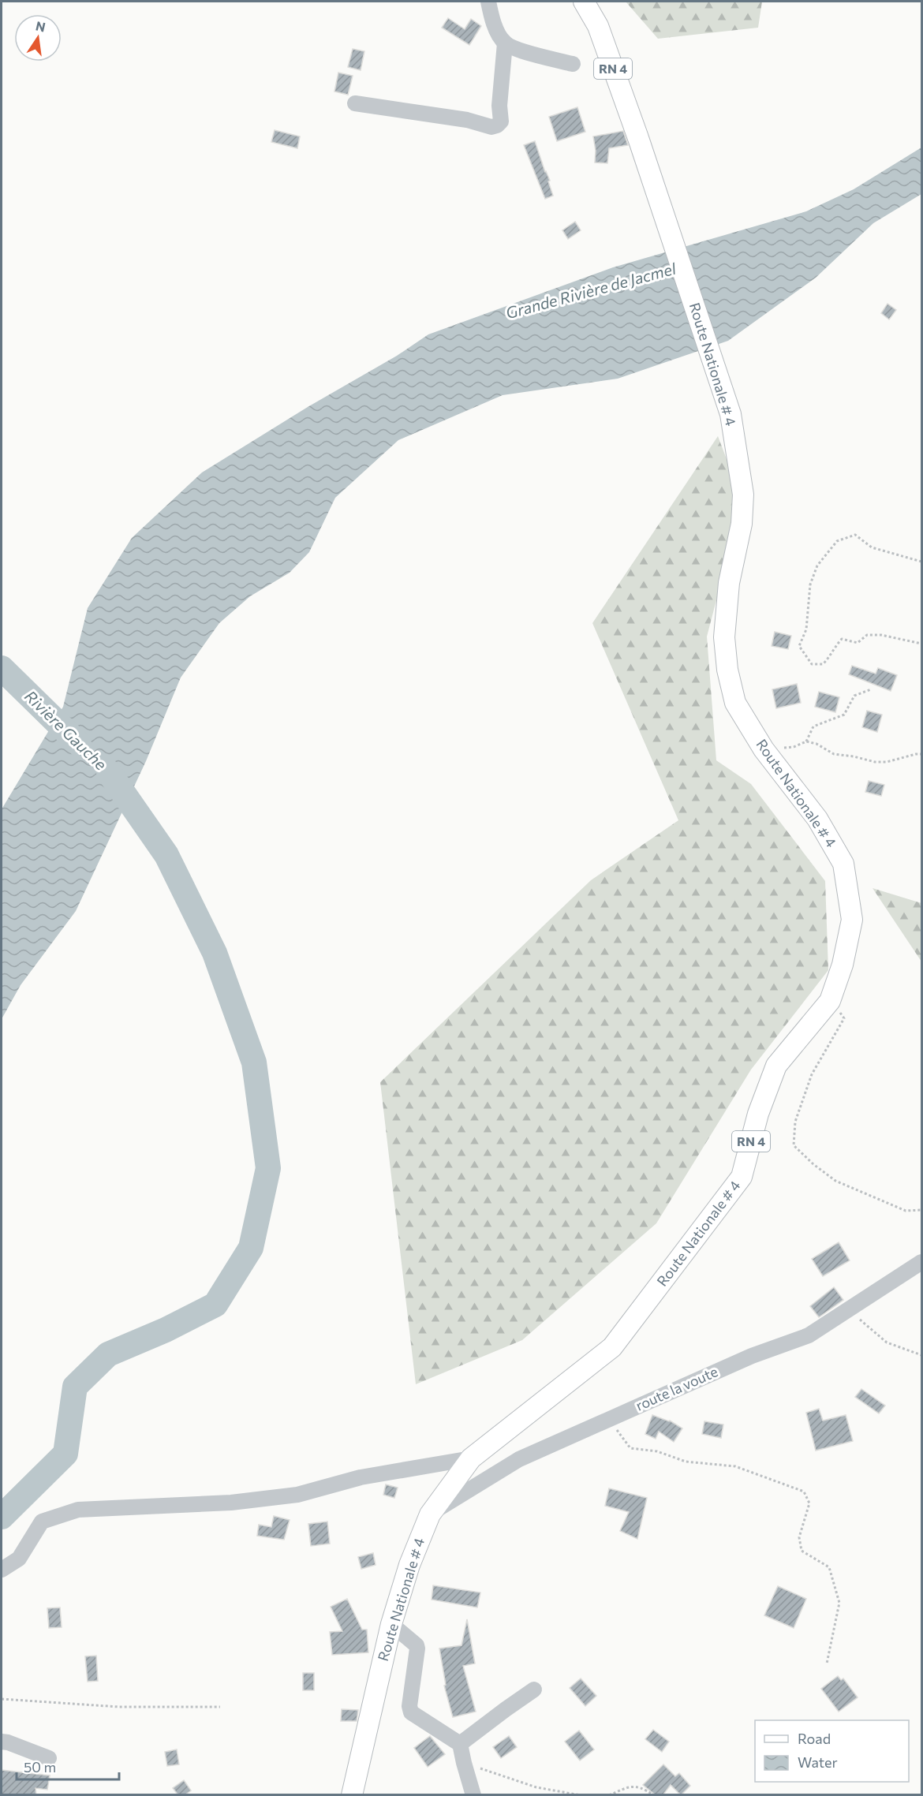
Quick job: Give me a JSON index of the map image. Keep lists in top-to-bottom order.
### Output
{
  "streets": {
    "main road": ["RN 4", "Route Nationale # 4"],
    "street": ["route la voute"]
  },
  "crossings": [
    ["Route Nationale # 4", "route la voute"]
  ],
  "water": ["Grande Rivière de Jacmel", "Rivière Gauche"],
  "legend": ["Road", "Water"],
  "scale_bar": "50 m",
  "north": "top"
}
